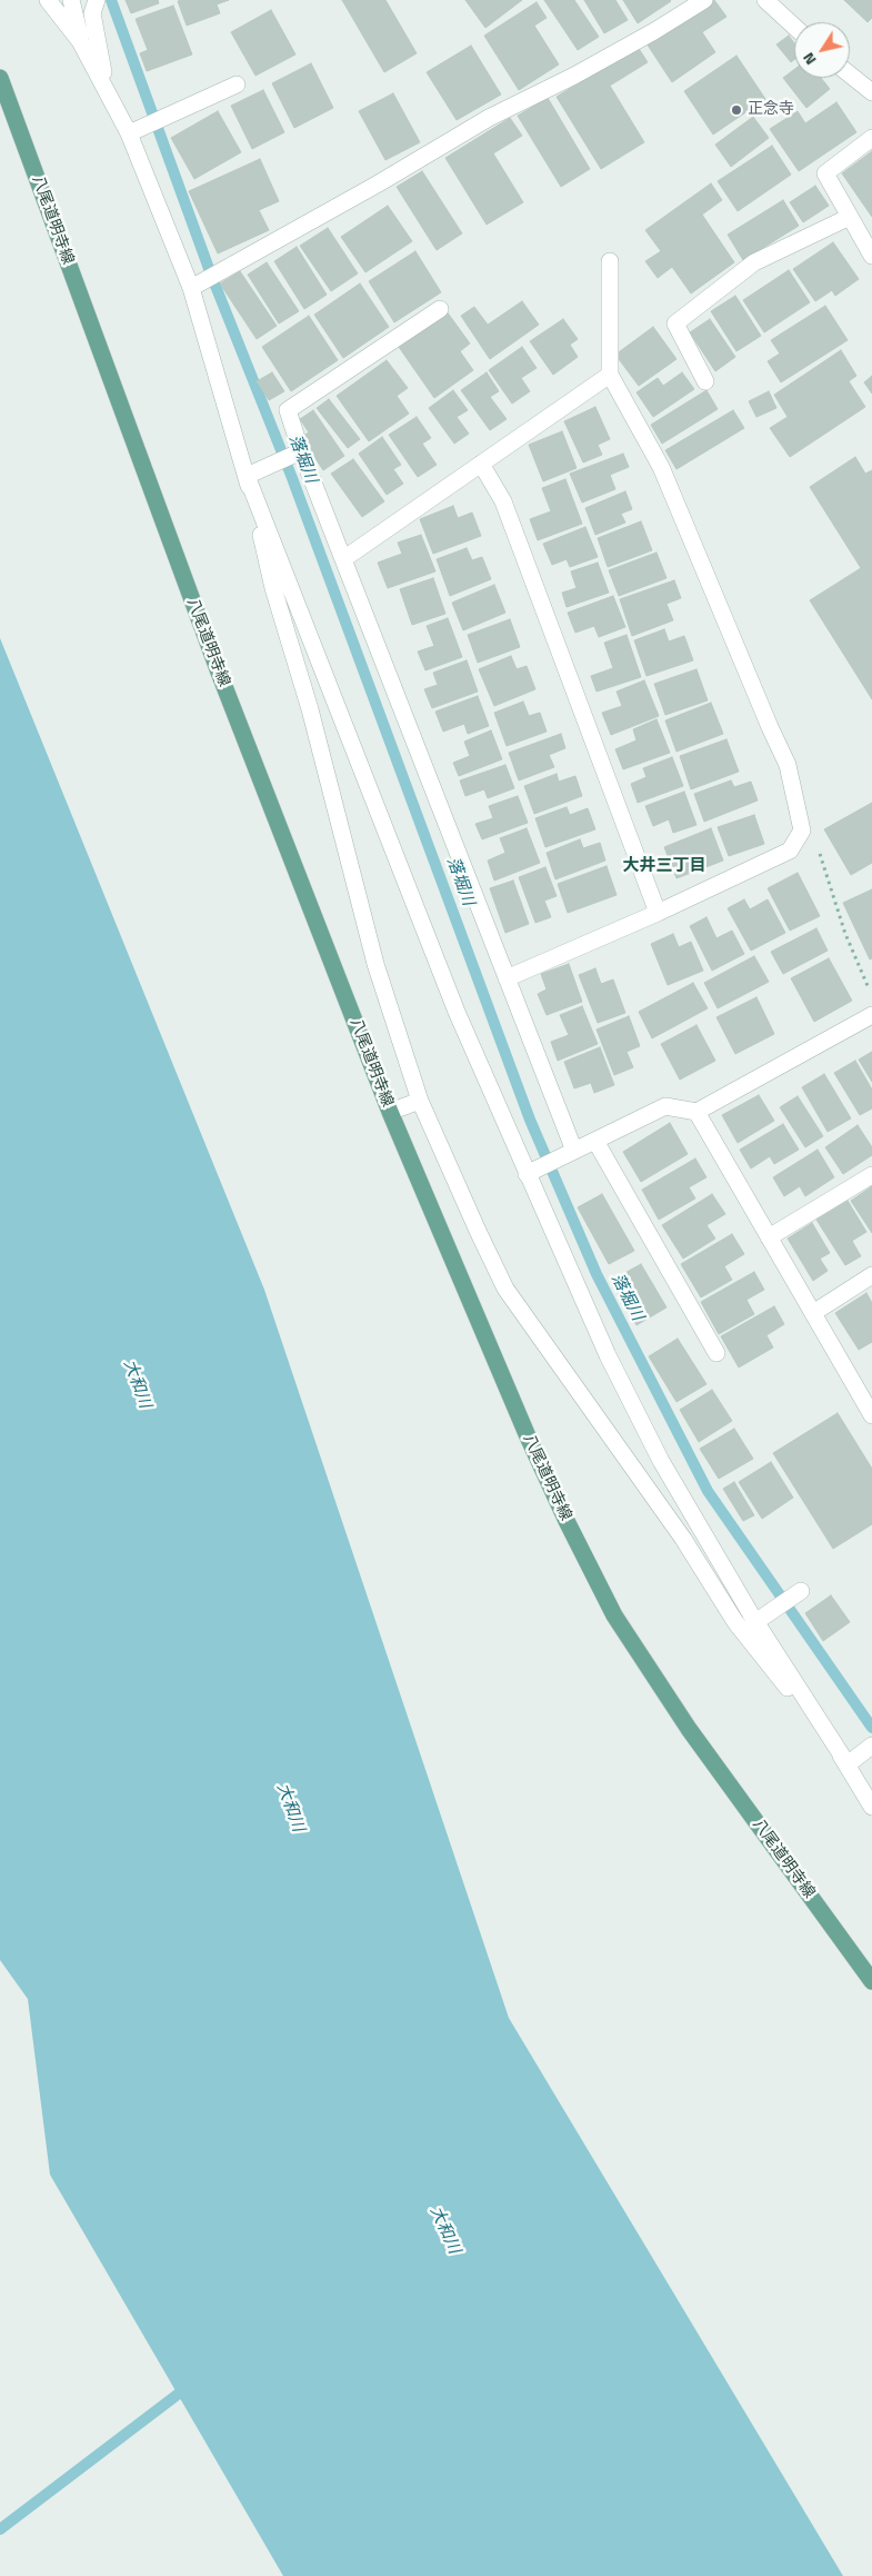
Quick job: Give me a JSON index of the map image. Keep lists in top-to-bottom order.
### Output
{
  "streets": {
    "main road": ["八尾道明寺線"]
  },
  "districts": ["大井三丁目"],
  "water": ["落堀川", "大和川"],
  "places": ["正念寺"],
  "north": "bottom left"
}
